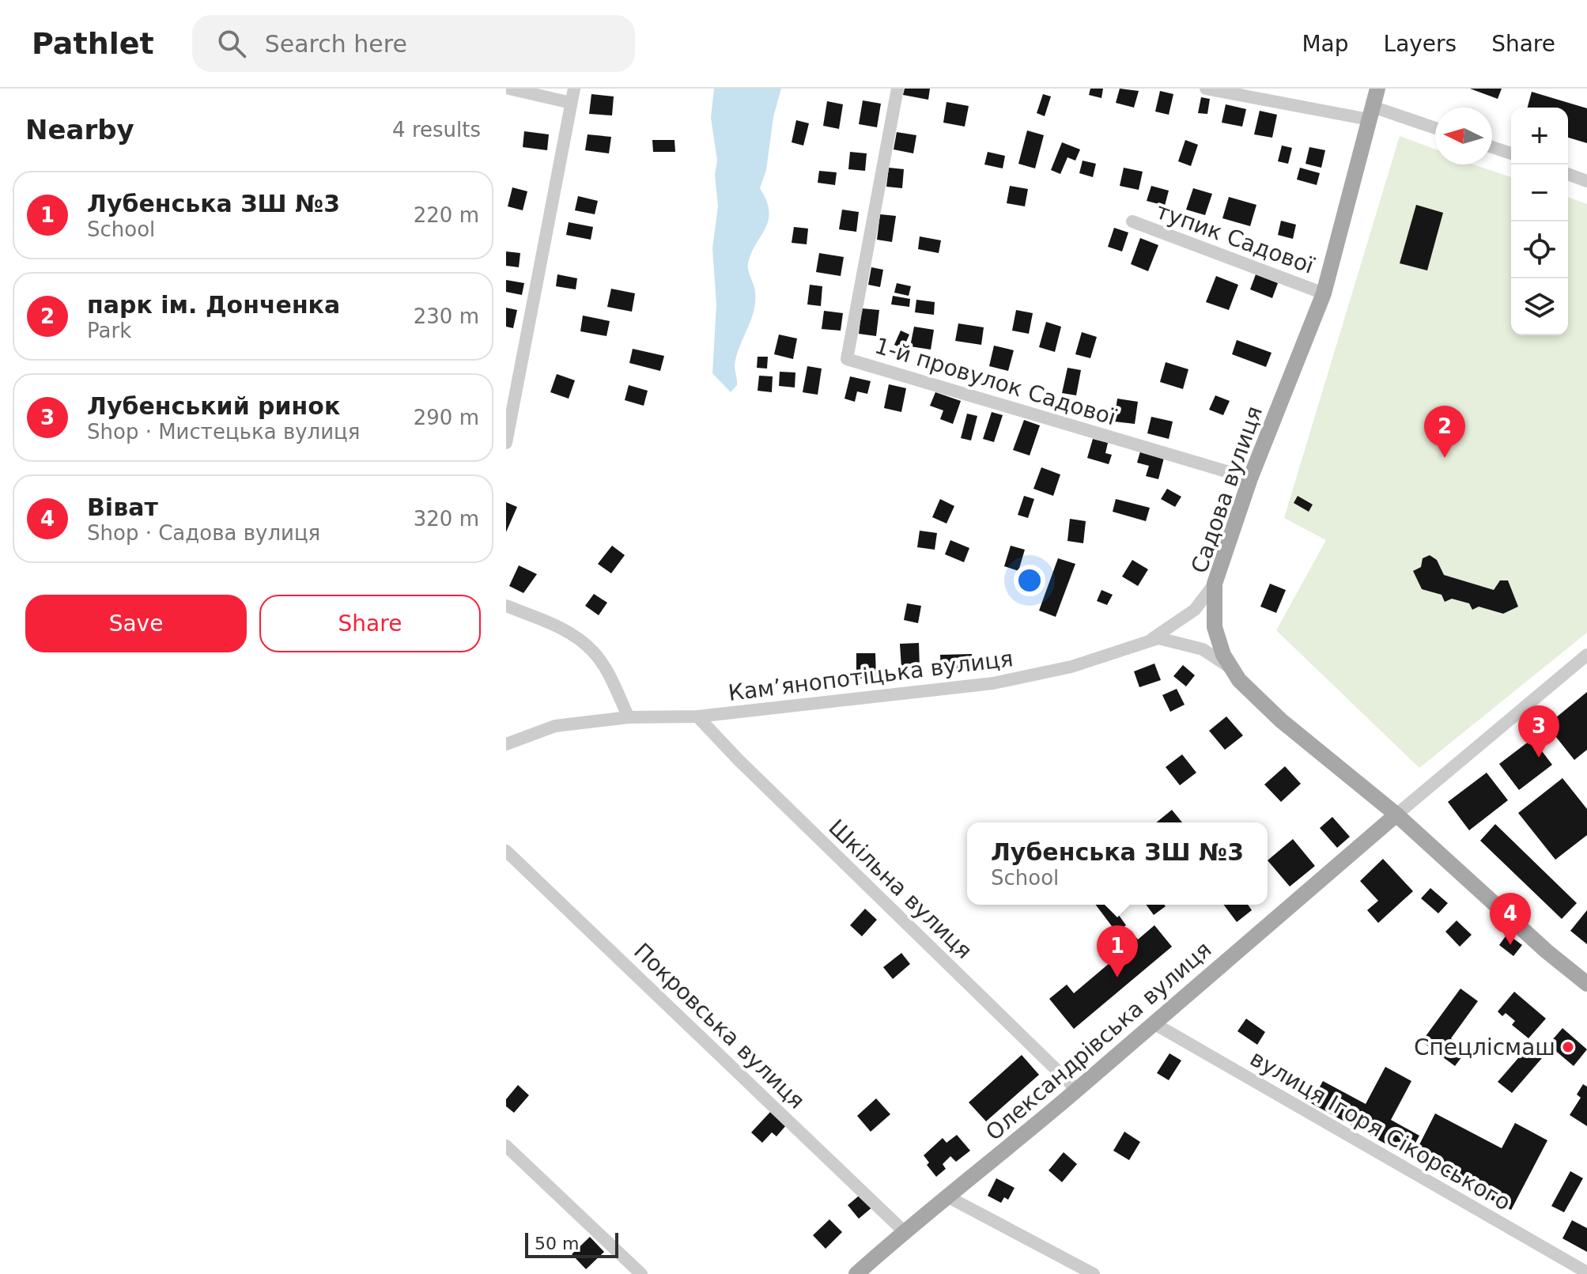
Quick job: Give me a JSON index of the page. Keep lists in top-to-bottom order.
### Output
{
  "streets": {
    "main road": ["Садова вулиця", "Олександрівська вулиця"],
    "street": [
      "тупик Садової",
      "1-й провулок Садової",
      "Камʼянопотіцька вулиця",
      "Шкільна вулиця",
      "Покровська вулиця",
      "вулиця Ігоря Сікорського"
    ]
  },
  "crossings": [
    ["тупик Садової", "Садова вулиця"],
    ["1-й провулок Садової", "Садова вулиця"],
    ["Садова вулиця", "Камʼянопотіцька вулиця"],
    ["Садова вулиця", "Олександрівська вулиця"],
    ["Камʼянопотіцька вулиця", "Шкільна вулиця"],
    ["Шкільна вулиця", "Олександрівська вулиця"],
    ["Покровська вулиця", "Олександрівська вулиця"],
    ["Олександрівська вулиця", "вулиця Ігоря Сікорського"]
  ],
  "places": ["Спецлісмаш"],
  "scale_bar": "50 m",
  "north": "left",
  "page": {
    "header": "Pathlet",
    "search": "Search here",
    "nav": ["Map", "Layers", "Share"],
    "heading": ["Nearby", "4 results"],
    "map_buttons": ["+", "−"],
    "list": [
      {
        "mark": "1",
        "name": "Лубенська ЗШ №3",
        "note": "School",
        "value": "220 m"
      },
      {
        "mark": "2",
        "name": "парк ім. Донченка",
        "note": "Park",
        "value": "230 m"
      },
      {
        "mark": "3",
        "name": "Лубенський ринок",
        "note": "Shop · Мистецька вулиця",
        "value": "290 m"
      },
      {
        "mark": "4",
        "name": "Віват",
        "note": "Shop · Садова вулиця",
        "value": "320 m"
      }
    ],
    "pins": [
      "2",
      "3",
      "4",
      "1"
    ],
    "buttons": ["Save", "Share"],
    "popup": ["Лубенська ЗШ №3", "School"],
    "scale": "50 m"
  }
}
